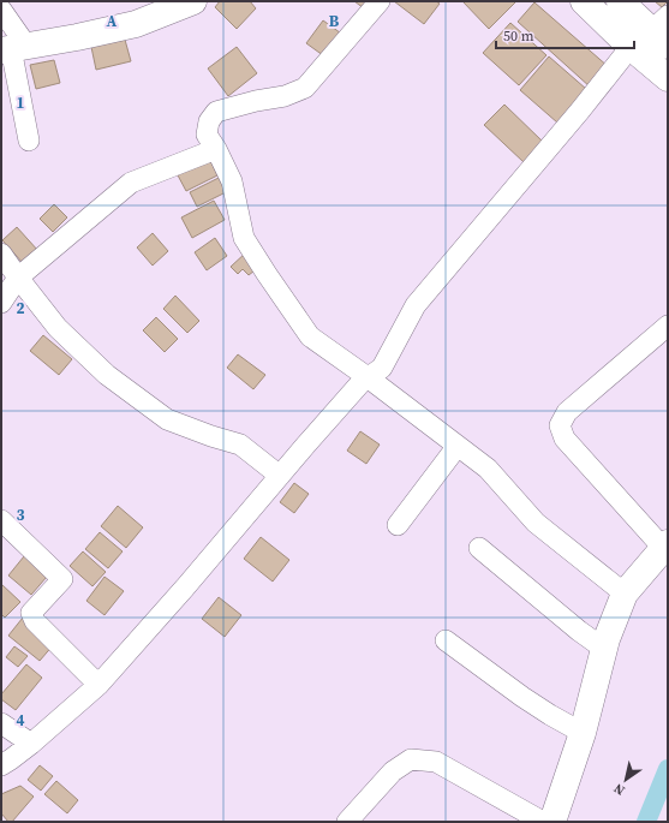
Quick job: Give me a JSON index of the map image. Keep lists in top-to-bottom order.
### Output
{
  "scale_bar": "50 m",
  "north": "bottom left",
  "grid": {
    "columns": ["A", "B"],
    "rows": [
      "1",
      "2",
      "3",
      "4"
    ]
  }
}
